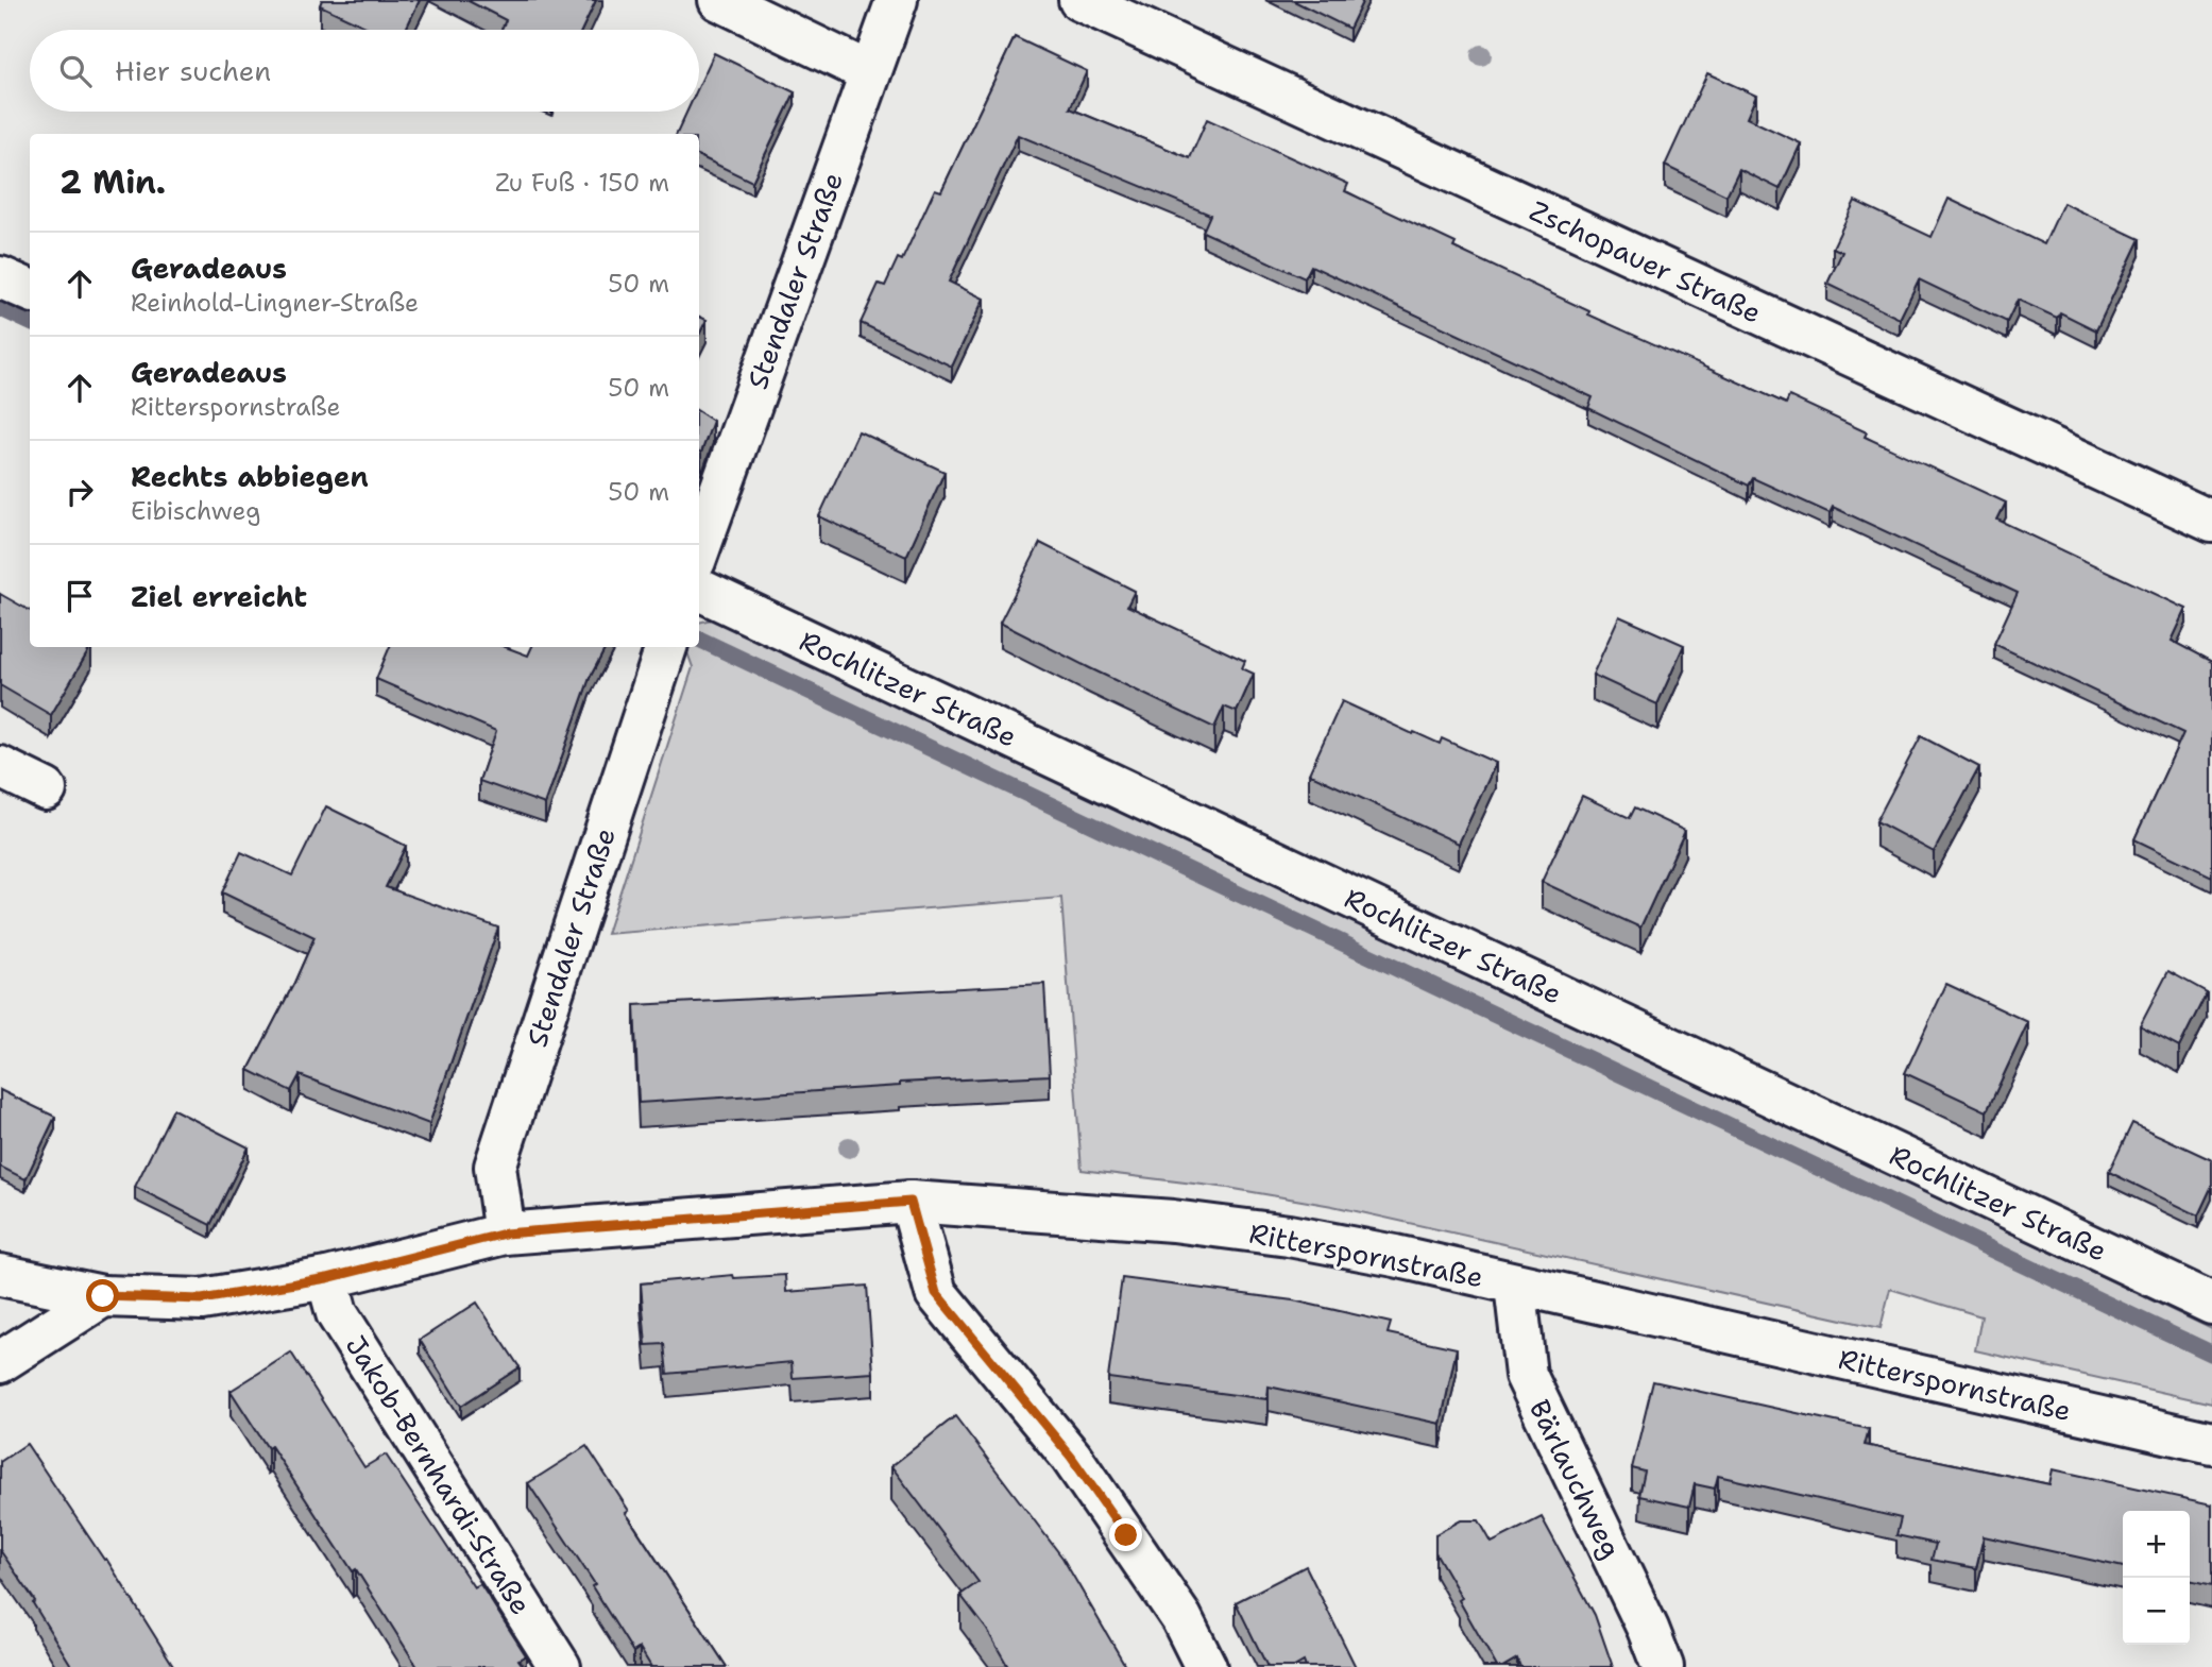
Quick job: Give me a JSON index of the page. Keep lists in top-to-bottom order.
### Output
{
  "streets": {
    "street": [
      "Zschopauer Straße",
      "Stendaler Straße",
      "Rochlitzer Straße",
      "Ritterspornstraße",
      "Jakob-Bernhardi-Straße",
      "Bärlauchweg"
    ]
  },
  "crossings": [
    ["Stendaler Straße", "Ritterspornstraße"],
    ["Ritterspornstraße", "Jakob-Bernhardi-Straße"],
    ["Ritterspornstraße", "Bärlauchweg"]
  ],
  "page": {
    "search": "Hier suchen",
    "heading": ["2 Min.", "Zu Fuß · 150 m"],
    "list": [
      ["Geradeaus", "Reinhold-Lingner-Straße", "50 m"],
      ["Geradeaus", "Ritterspornstraße", "50 m"],
      ["Rechts abbiegen", "Eibischweg", "50 m"],
      "Ziel erreicht"
    ],
    "map_buttons": ["+", "−"]
  }
}
